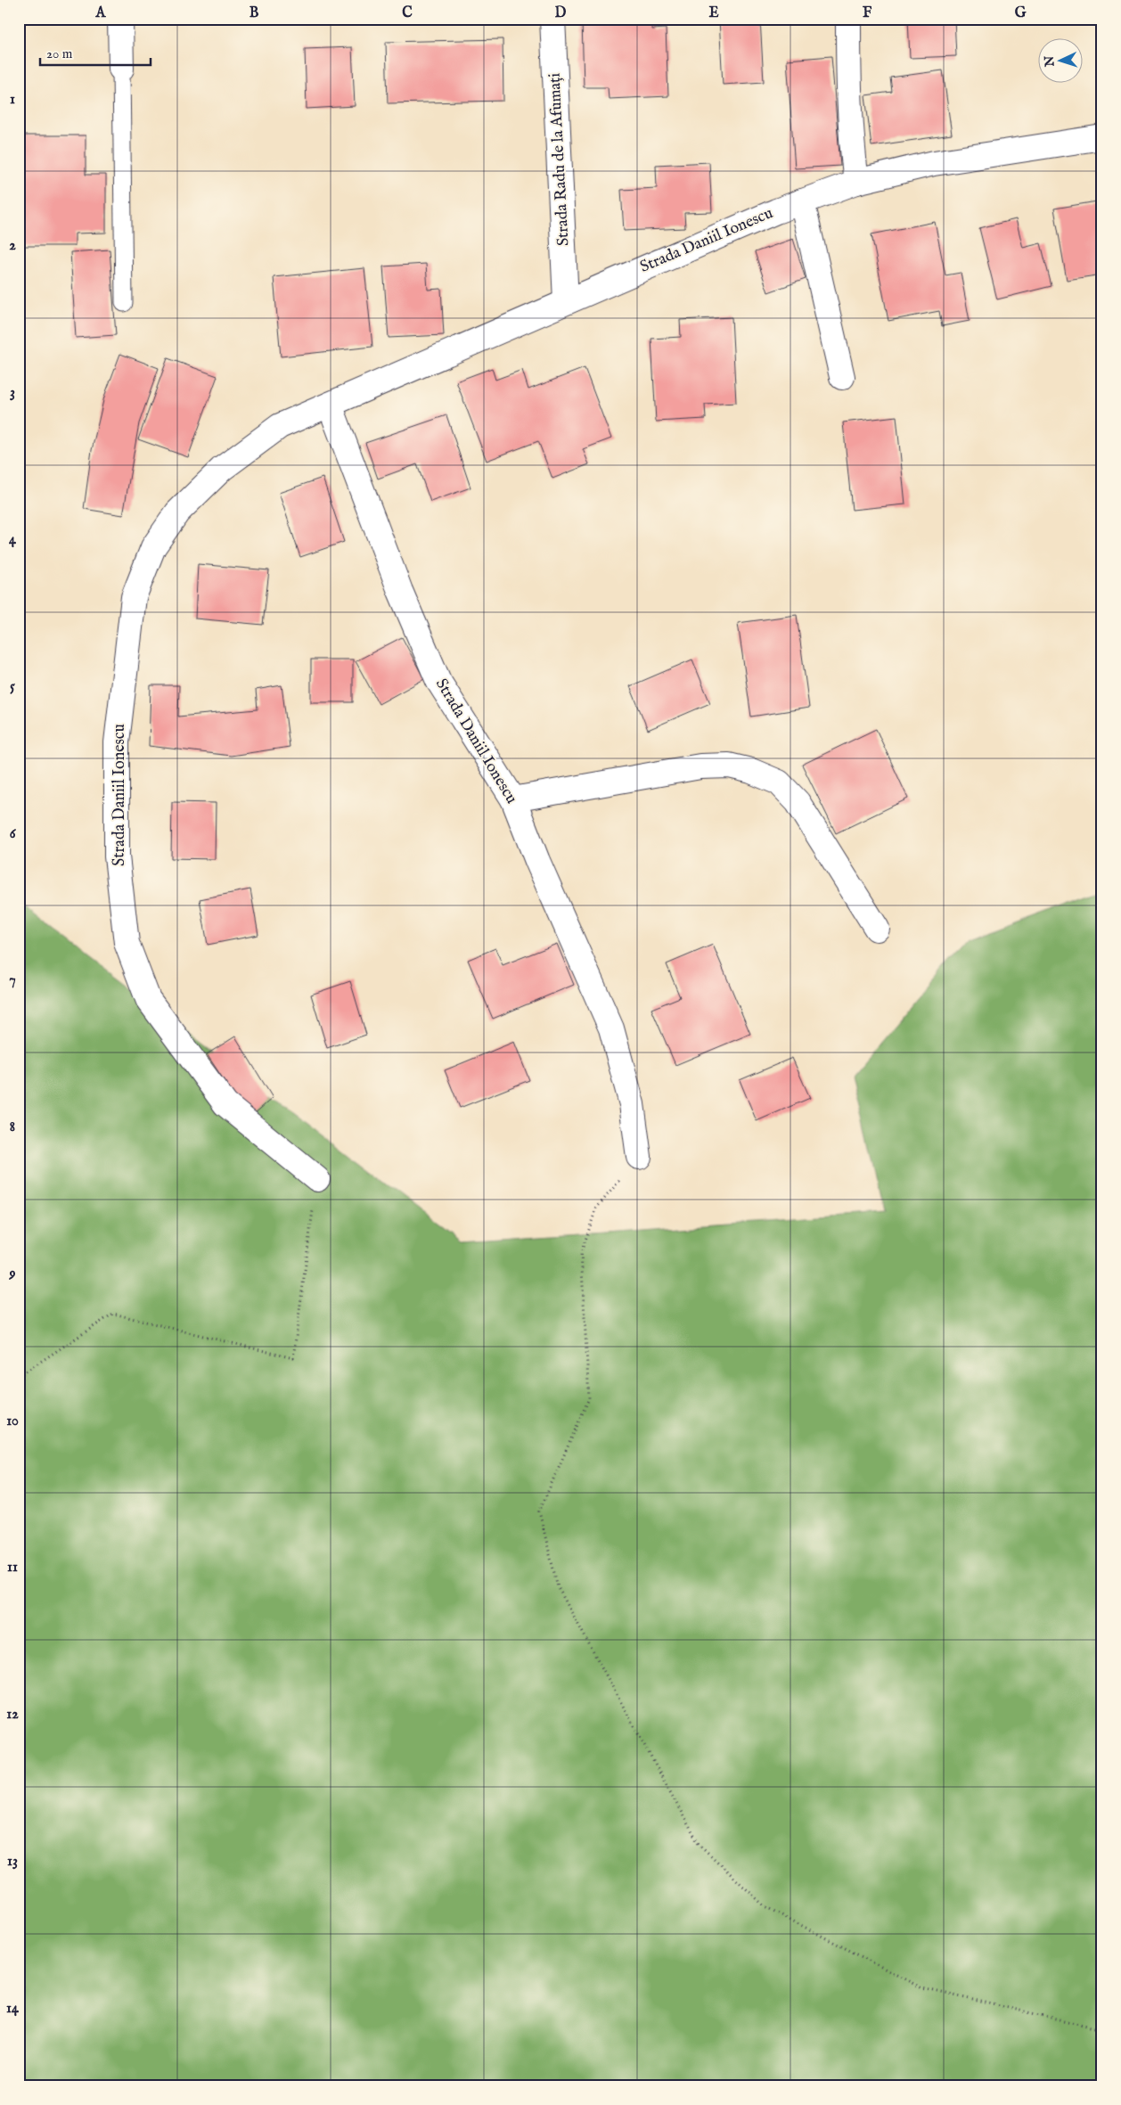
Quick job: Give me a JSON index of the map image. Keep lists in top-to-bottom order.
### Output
{
  "streets": {
    "street": ["Strada Radu de la Afumați", "Strada Daniil Ionescu"]
  },
  "crossings": [
    ["Strada Radu de la Afumați", "Strada Daniil Ionescu"]
  ],
  "scale_bar": "20 m",
  "north": "left",
  "grid": {
    "columns": [
      "A",
      "B",
      "C",
      "D",
      "E",
      "F",
      "G"
    ],
    "rows": [
      "1",
      "2",
      "3",
      "4",
      "5",
      "6",
      "7",
      "8",
      "9",
      "10",
      "11",
      "12",
      "13",
      "14"
    ]
  }
}
